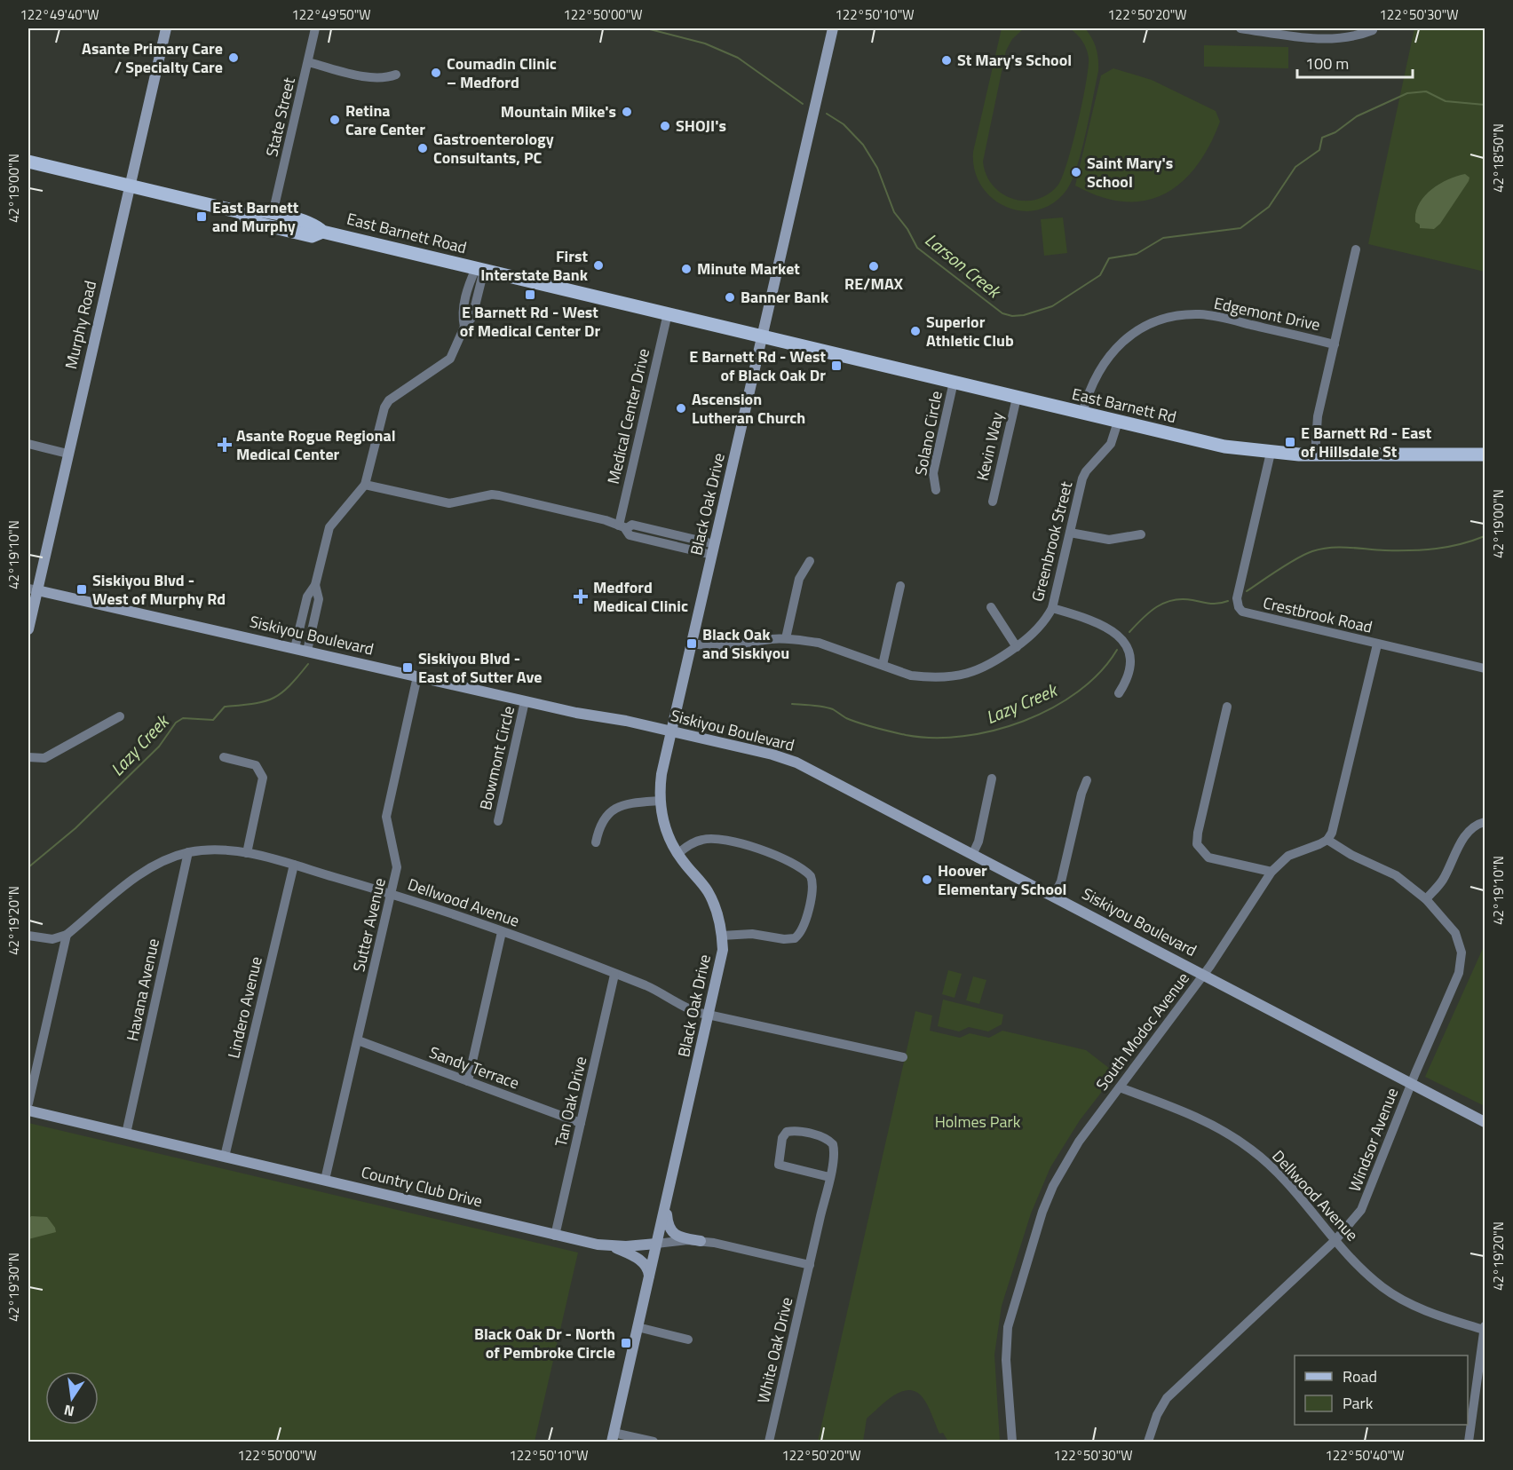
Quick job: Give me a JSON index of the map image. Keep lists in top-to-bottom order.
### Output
{
  "streets": {
    "main road": ["East Barnett Road", "East Barnett Rd"],
    "street": [
      "State Street",
      "Edgemont Drive",
      "Murphy Road",
      "Medical Center Drive",
      "Solano Circle",
      "Kevin Way",
      "Black Oak Drive",
      "Greenbrook Street",
      "Crestbrook Road",
      "Siskiyou Boulevard",
      "Bowmont Circle",
      "Dellwood Avenue",
      "Sutter Avenue",
      "Havana Avenue",
      "Lindero Avenue",
      "South Modoc Avenue",
      "Sandy Terrace",
      "Tan Oak Drive",
      "Windsor Avenue",
      "Country Club Drive",
      "White Oak Drive"
    ]
  },
  "crossings": [
    ["State Street", "East Barnett Road"],
    ["East Barnett Road", "Murphy Road"],
    ["East Barnett Road", "East Barnett Rd"],
    ["East Barnett Road", "Medical Center Drive"],
    ["East Barnett Road", "Black Oak Drive"],
    ["Edgemont Drive", "East Barnett Rd"],
    ["Murphy Road", "Siskiyou Boulevard"],
    ["East Barnett Rd", "Solano Circle"],
    ["East Barnett Rd", "Kevin Way"],
    ["East Barnett Rd", "Black Oak Drive"],
    ["East Barnett Rd", "Greenbrook Street"],
    ["East Barnett Rd", "Crestbrook Road"],
    ["Black Oak Drive", "Greenbrook Street"],
    ["Black Oak Drive", "Siskiyou Boulevard"],
    ["Black Oak Drive", "Dellwood Avenue"],
    ["Black Oak Drive", "Country Club Drive"],
    ["Siskiyou Boulevard", "Bowmont Circle"],
    ["Siskiyou Boulevard", "Sutter Avenue"],
    ["Siskiyou Boulevard", "South Modoc Avenue"],
    ["Siskiyou Boulevard", "Windsor Avenue"],
    ["Dellwood Avenue", "Sutter Avenue"],
    ["Dellwood Avenue", "Havana Avenue"],
    ["Dellwood Avenue", "Lindero Avenue"],
    ["Dellwood Avenue", "South Modoc Avenue"],
    ["Dellwood Avenue", "Tan Oak Drive"],
    ["Dellwood Avenue", "Windsor Avenue"],
    ["Sutter Avenue", "Sandy Terrace"],
    ["Sutter Avenue", "Country Club Drive"],
    ["Havana Avenue", "Country Club Drive"],
    ["Lindero Avenue", "Country Club Drive"],
    ["South Modoc Avenue", "Windsor Avenue"],
    ["Sandy Terrace", "Tan Oak Drive"],
    ["Tan Oak Drive", "Country Club Drive"],
    ["Country Club Drive", "White Oak Drive"]
  ],
  "water": ["Larson Creek", "Lazy Creek"],
  "parks": ["Holmes Park"],
  "places": {
    "other": [
      "Asante Primary Care / Specialty Care",
      "St Mary's School",
      "Coumadin Clinic – Medford",
      "Mountain Mike's",
      "Retina Care Center",
      "SHOJI's",
      "Gastroenterology Consultants, PC",
      "Saint Mary's School",
      "First Interstate Bank",
      "RE/MAX",
      "Minute Market",
      "Banner Bank",
      "Superior Athletic Club",
      "Ascension Lutheran Church",
      "Hoover Elementary School"
    ],
    "transit": [
      "East Barnett and Murphy",
      "E Barnett Rd - West of Medical Center Dr",
      "E Barnett Rd - West of Black Oak Dr",
      "E Barnett Rd - East of Hillsdale St",
      "Siskiyou Blvd - West of Murphy Rd",
      "Black Oak and Siskiyou",
      "Siskiyou Blvd - East of Sutter Ave",
      "Black Oak Dr - North of Pembroke Circle"
    ],
    "health": ["Asante Rogue Regional Medical Center", "Medford Medical Clinic"]
  },
  "legend": ["Road", "Park"],
  "scale_bar": "100 m",
  "north": "bottom",
  "coordinates": [
    "122°49'40\"W",
    "122°49'50\"W",
    "122°50'00\"W",
    "122°50'10\"W",
    "122°50'20\"W",
    "122°50'30\"W",
    "42°18'50\"N",
    "42°19'00\"N",
    "42°19'10\"N",
    "42°19'20\"N",
    "42°19'30\"N",
    "122°50'40\"W"
  ]
}
